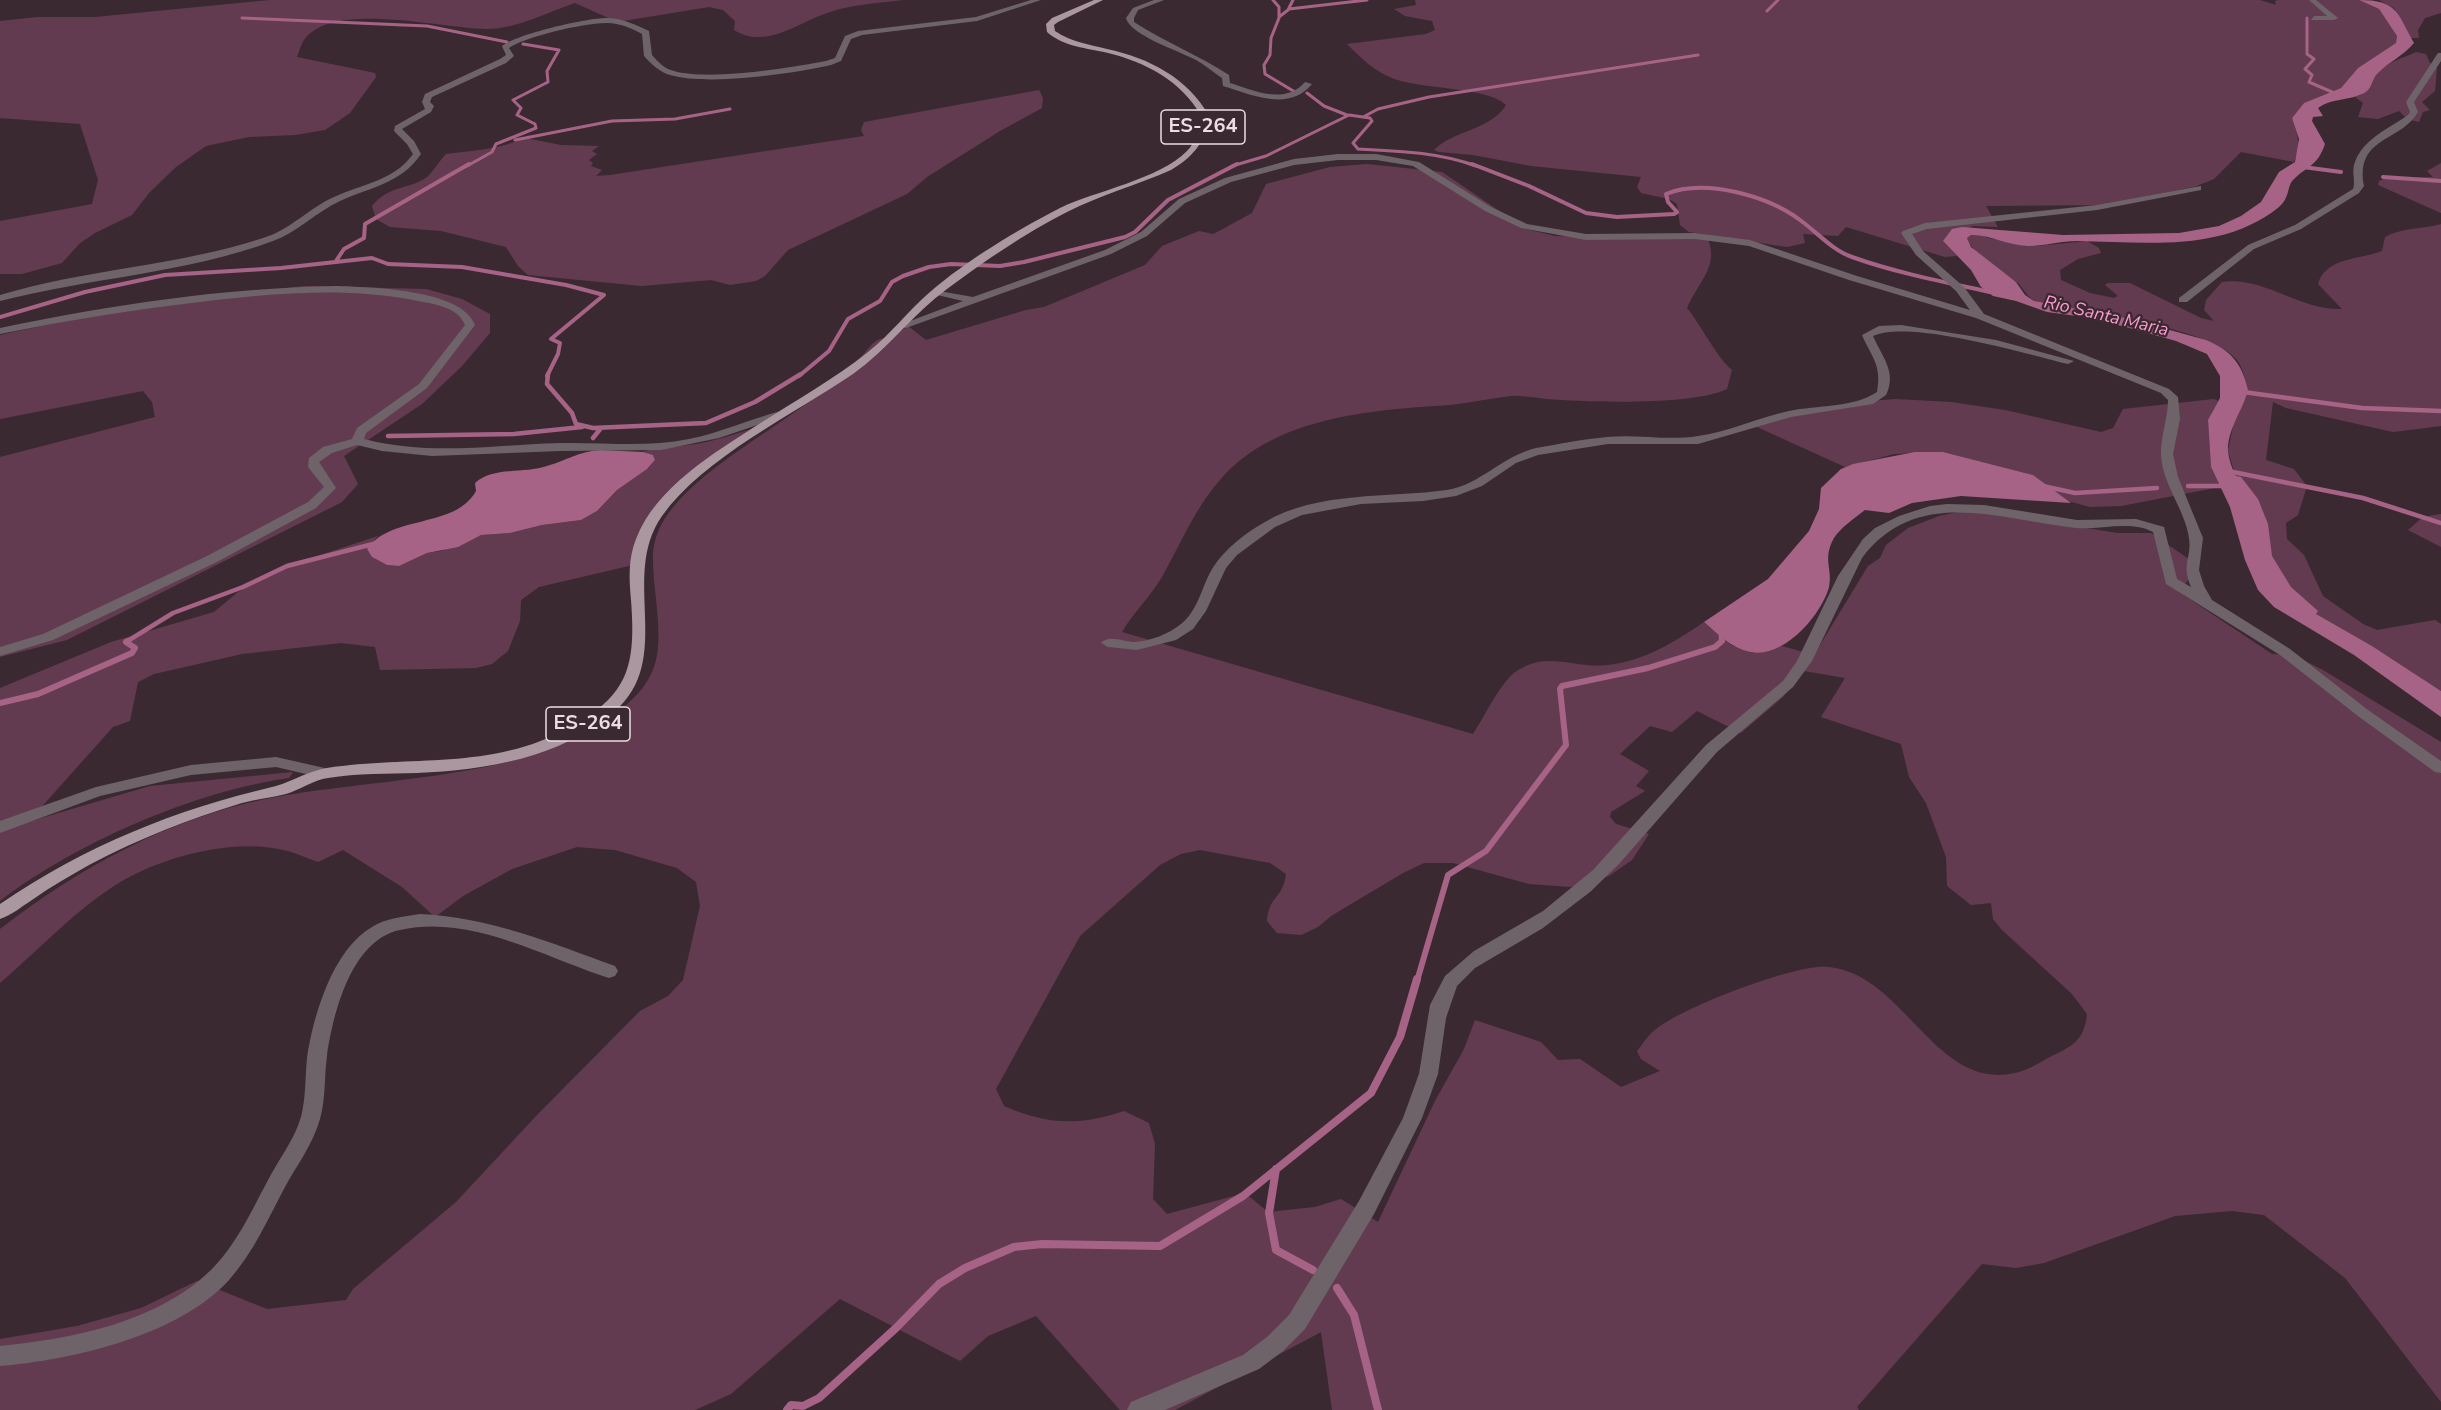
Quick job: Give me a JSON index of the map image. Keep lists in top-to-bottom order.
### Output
{
  "streets": {
    "main road": ["ES-264"]
  },
  "water": ["Rio Santa Maria"]
}
